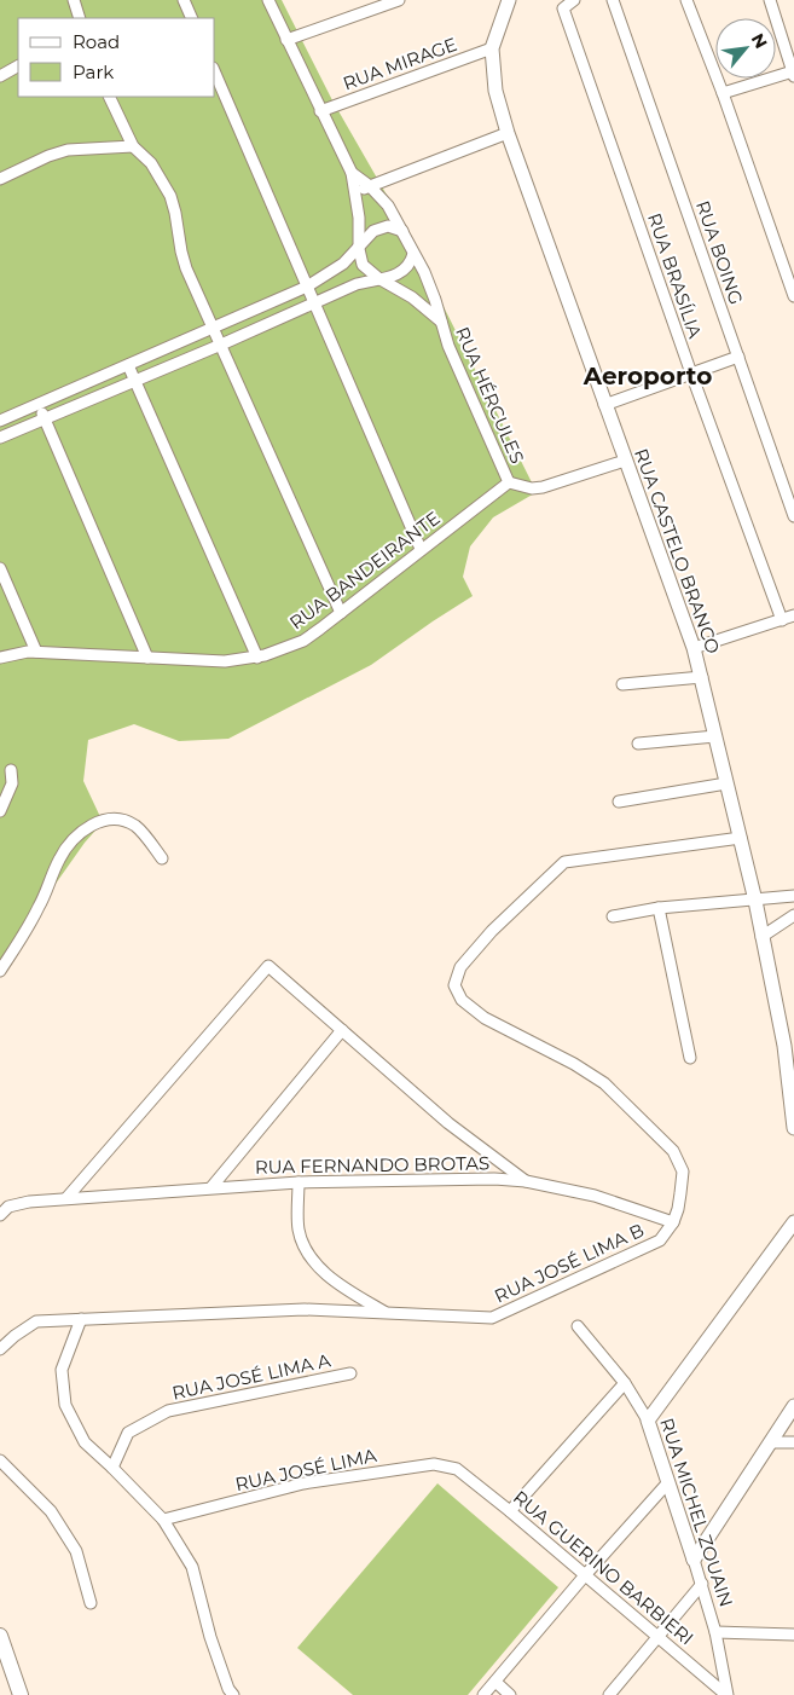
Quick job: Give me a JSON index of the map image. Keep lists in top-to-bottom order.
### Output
{
  "streets": {
    "street": [
      "RUA MIRAGE",
      "RUA BOING",
      "RUA BRASÍLIA",
      "RUA HÉRCULES",
      "RUA CASTELO BRANCO",
      "RUA BANDEIRANTE",
      "RUA FERNANDO BROTAS",
      "RUA JOSÉ LIMA B",
      "RUA JOSÉ LIMA A",
      "RUA JOSÉ LIMA",
      "RUA MICHEL ZOUAIN",
      "RUA GUERINO BARBIERI"
    ]
  },
  "crossings": [
    ["RUA MIRAGE", "RUA HÉRCULES"],
    ["RUA MIRAGE", "RUA CASTELO BRANCO"],
    ["RUA HÉRCULES", "RUA BANDEIRANTE"],
    ["RUA FERNANDO BROTAS", "RUA JOSÉ LIMA B"],
    ["RUA JOSÉ LIMA", "RUA GUERINO BARBIERI"],
    ["RUA MICHEL ZOUAIN", "RUA GUERINO BARBIERI"]
  ],
  "districts": ["Aeroporto"],
  "legend": ["Road", "Park"],
  "north": "top right"
}
